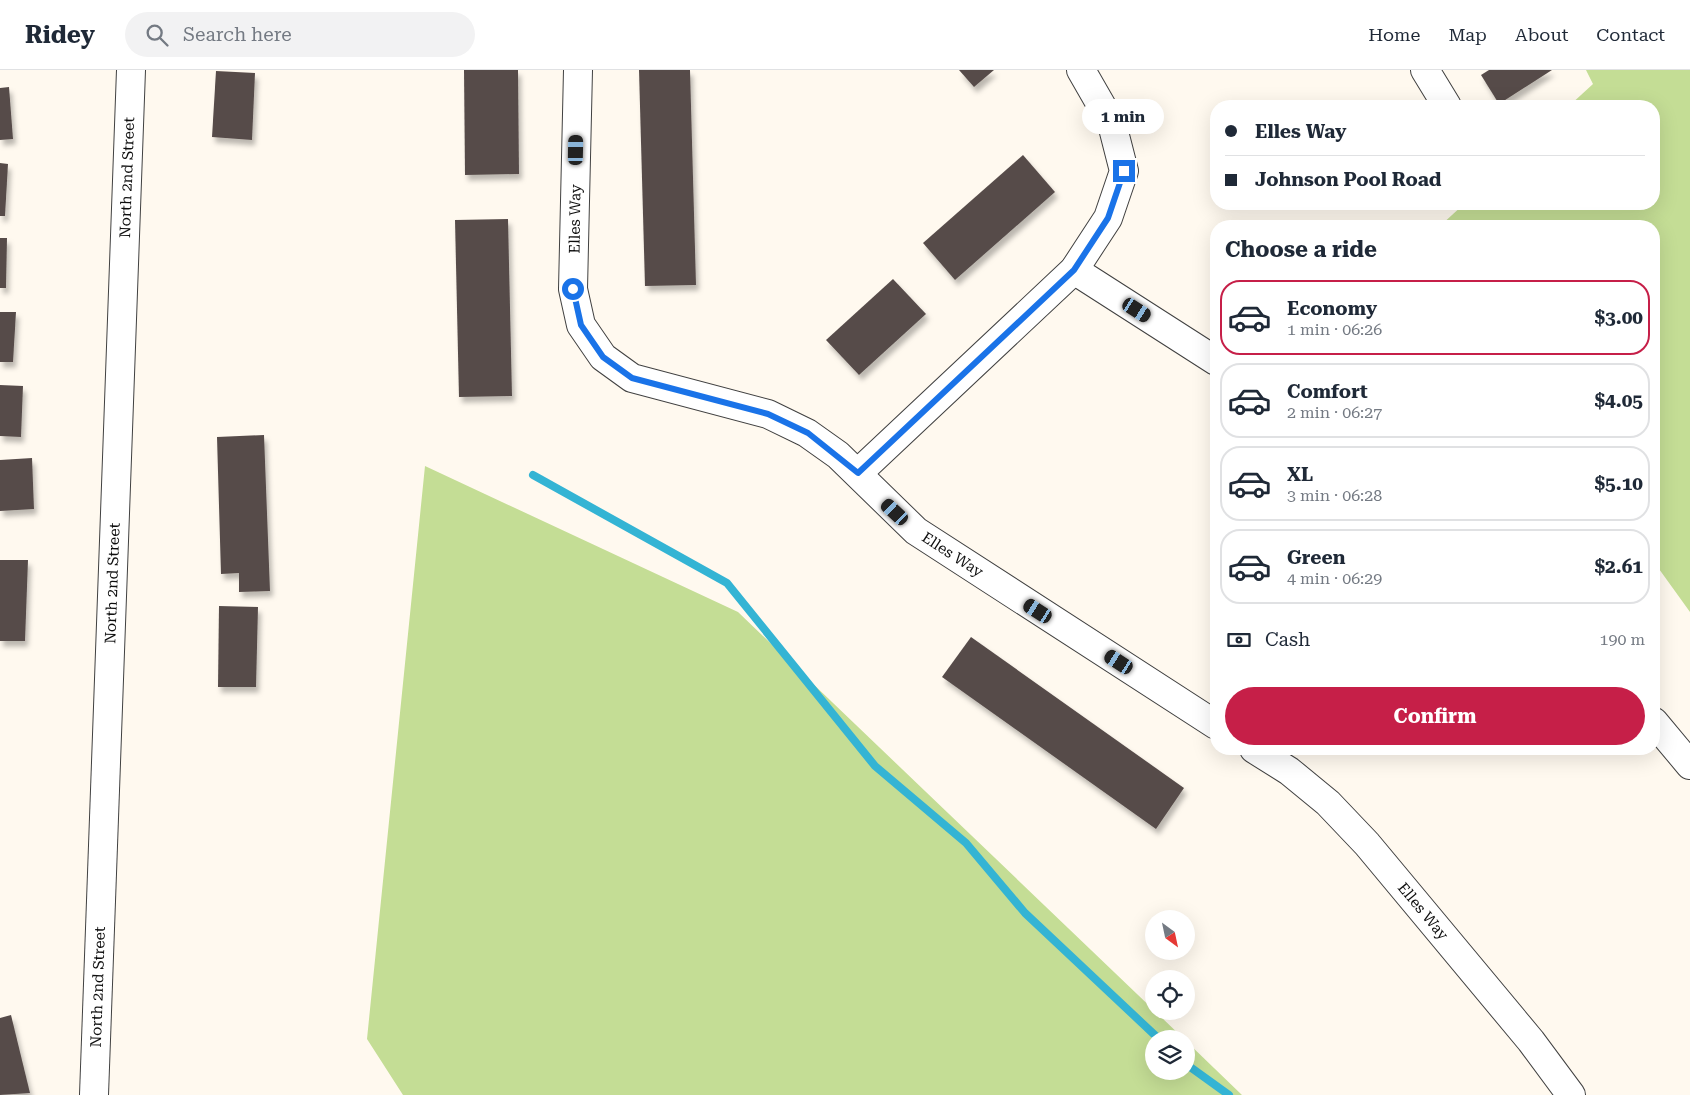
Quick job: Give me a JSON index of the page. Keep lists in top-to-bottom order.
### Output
{
  "streets": {
    "street": ["North 2nd Street", "Elles Way"]
  },
  "north": "bottom right",
  "page": {
    "header": "Ridey",
    "search": "Search here",
    "nav": [
      "Home",
      "Map",
      "About",
      "Contact"
    ],
    "bubble": "1 min",
    "banner": ["Elles Way", "Johnson Pool Road"],
    "heading": "Choose a ride",
    "list": [
      {
        "name": "Economy",
        "note": "1 min · 06:26",
        "value": "$3.00"
      },
      {
        "name": "Comfort",
        "note": "2 min · 06:27",
        "value": "$4.05"
      },
      {
        "name": "XL",
        "note": "3 min · 06:28",
        "value": "$5.10"
      },
      {
        "name": "Green",
        "note": "4 min · 06:29",
        "value": "$2.61"
      }
    ],
    "pay": ["Cash", "190 m"],
    "buttons": "Confirm"
  }
}
